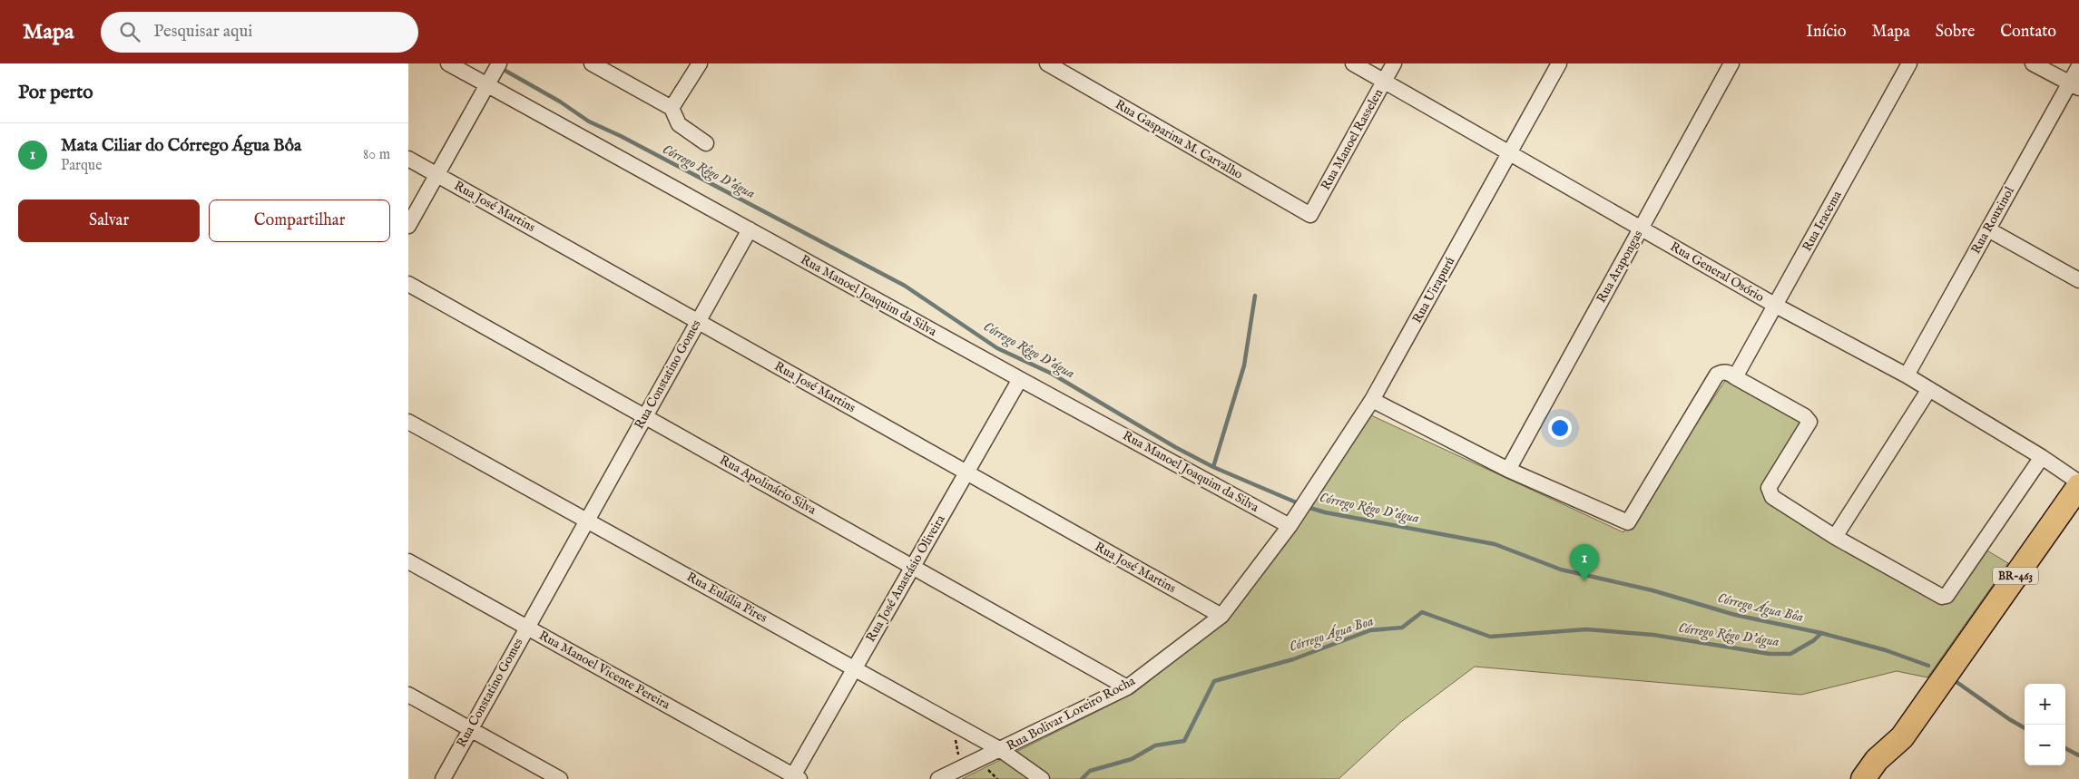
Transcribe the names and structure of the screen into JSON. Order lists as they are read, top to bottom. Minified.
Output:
{"streets":{"highway":["BR-463"],"street":["Rua Gasparina M. Carvalho","Rua Manoel Rasselen","Rua José Martins","Rua Rouxinol","Rua Iracema","Rua Arapongas","Rua General Osório","Rua Uirapurú","Rua Manoel Joaquim da Silva","Rua Constatino Gomes","Rua Apolinário Silva","Rua José Anastásio Oliveira","Rua Eulália Pires","Rua Manoel Vicente Pereira","Rua Bolivar Loreiro Rocha"]},"crossings":[["Rua Gasparina M. Carvalho","Rua Manoel Rasselen"],["Rua Manoel Rasselen","Rua General Osório"],["Rua José Martins","Rua Constatino Gomes"],["Rua José Martins","Rua José Anastásio Oliveira"],["Rua José Martins","Rua Bolivar Loreiro Rocha"],["Rua Rouxinol","Rua General Osório"],["Rua Iracema","Rua General Osório"],["Rua Arapongas","Rua General Osório"],["Rua General Osório","Rua Uirapurú"],["Rua General Osório","BR-463"],["Rua Uirapurú","Rua Bolivar Loreiro Rocha"],["Rua Manoel Joaquim da Silva","Rua Constatino Gomes"],["Rua Manoel Joaquim da Silva","Rua José Anastásio Oliveira"],["Rua Manoel Joaquim da Silva","Rua Bolivar Loreiro Rocha"],["Rua Constatino Gomes","Rua Apolinário Silva"],["Rua Constatino Gomes","Rua Eulália Pires"],["Rua Constatino Gomes","Rua Manoel Vicente Pereira"],["Rua Apolinário Silva","Rua José Anastásio Oliveira"],["Rua Apolinário Silva","Rua Bolivar Loreiro Rocha"],["Rua José Anastásio Oliveira","Rua Eulália Pires"],["Rua José Anastásio Oliveira","Rua Manoel Vicente Pereira"],["Rua Eulália Pires","Rua Bolivar Loreiro Rocha"]],"water":["Córrego Rêgo D'água","Córrego Água Bôa","Córrego Água Boa"],"page":{"header":"Mapa","search":"Pesquisar aqui","nav":["Início","Mapa","Sobre","Contato"],"heading":"Por perto","list":[{"mark":"1","name":"Mata Ciliar do Córrego Água Bôa","note":"Parque","value":"80 m"}],"buttons":["Salvar","Compartilhar"],"pins":"1","map_buttons":["+","−"]}}
